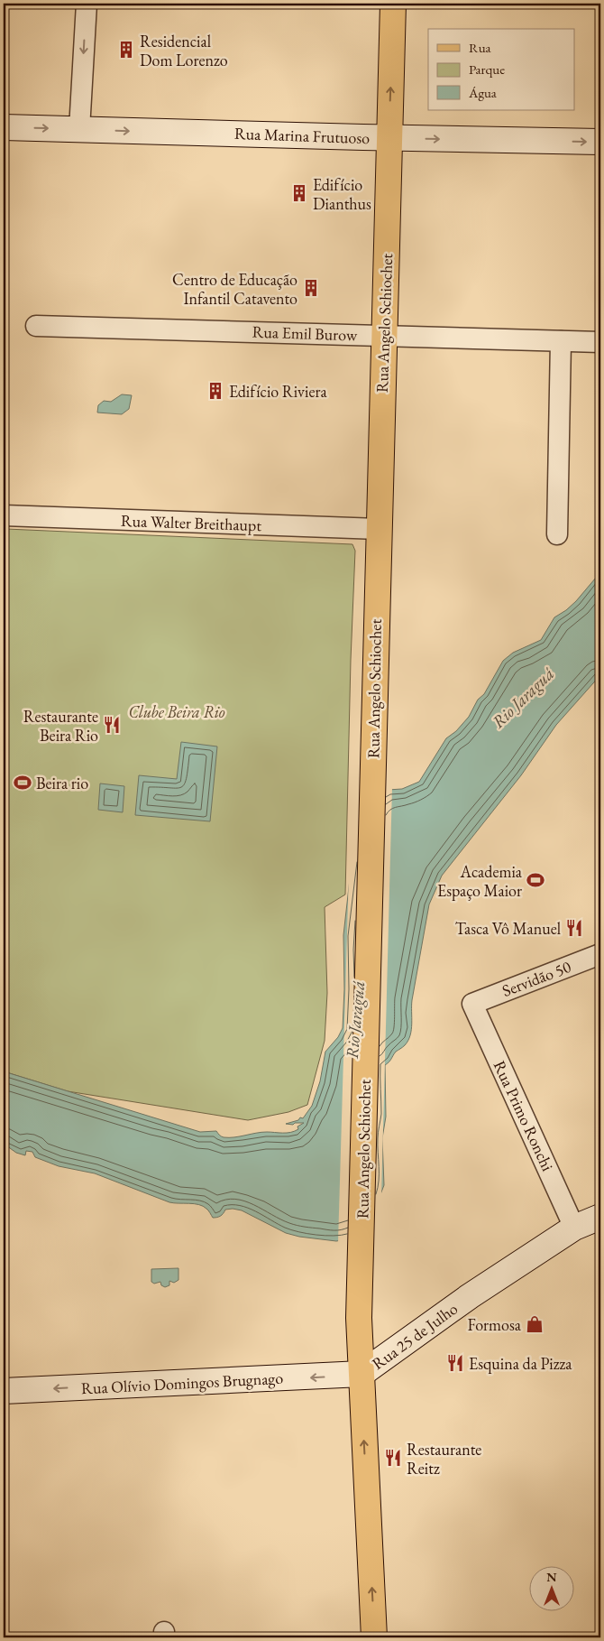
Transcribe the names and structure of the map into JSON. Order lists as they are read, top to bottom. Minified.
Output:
{"streets":{"main road":["Rua Marina Frutuoso","Rua Angelo Schiochet","Rua 25 de Julho","Rua Olívio Domingos Brugnago"],"street":["Rua Emil Burow","Rua Walter Breithaupt","Servidão 50","Rua Primo Ronchi"]},"crossings":[["Rua Marina Frutuoso","Rua Angelo Schiochet"],["Rua Angelo Schiochet","Rua Emil Burow"],["Rua Angelo Schiochet","Rua Walter Breithaupt"],["Rua Angelo Schiochet","Rua 25 de Julho"],["Rua Angelo Schiochet","Rua Olívio Domingos Brugnago"],["Servidão 50","Rua Primo Ronchi"],["Rua Primo Ronchi","Rua 25 de Julho"],["Rua 25 de Julho","Rua Olívio Domingos Brugnago"]],"one_way":["Rua Marina Frutuoso","Rua 25 de Julho","Rua Olívio Domingos Brugnago"],"water":["Rio Jaraguá"],"parks":["Clube Beira Rio"],"places":{"building":["Residencial Dom Lorenzo","Edifício Dianthus","Centro de Educação Infantil Catavento","Edifício Riviera"],"restaurant":["Restaurante Beira Rio","Tasca Vô Manuel","Esquina da Pizza","Restaurante Reitz"],"sports":["Beira rio","Academia Espaço Maior"],"shop":["Formosa"]},"legend":["Rua","Parque","Água"],"north":"top"}
